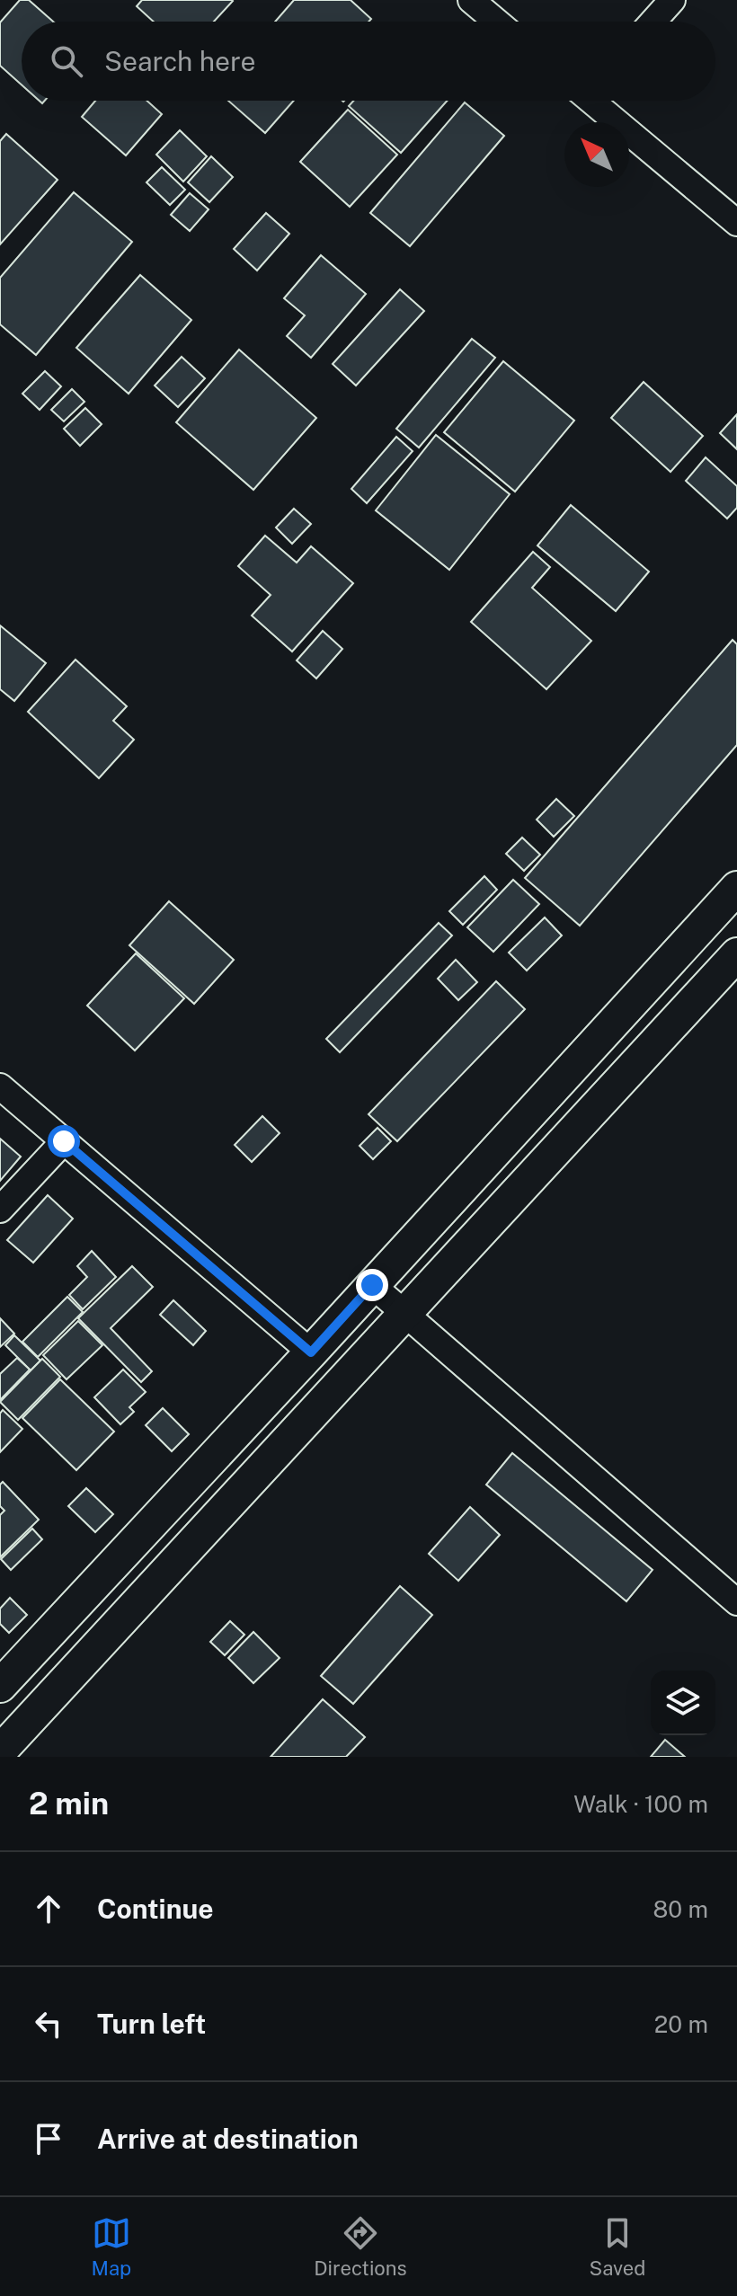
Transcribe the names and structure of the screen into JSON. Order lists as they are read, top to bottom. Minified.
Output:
{"north":"top left","page":{"search":"Search here","heading":["2 min","Walk · 100 m"],"list":[["Continue","80 m"],["Turn left","20 m"],"Arrive at destination"],"nav":["Map","Directions","Saved"]}}
